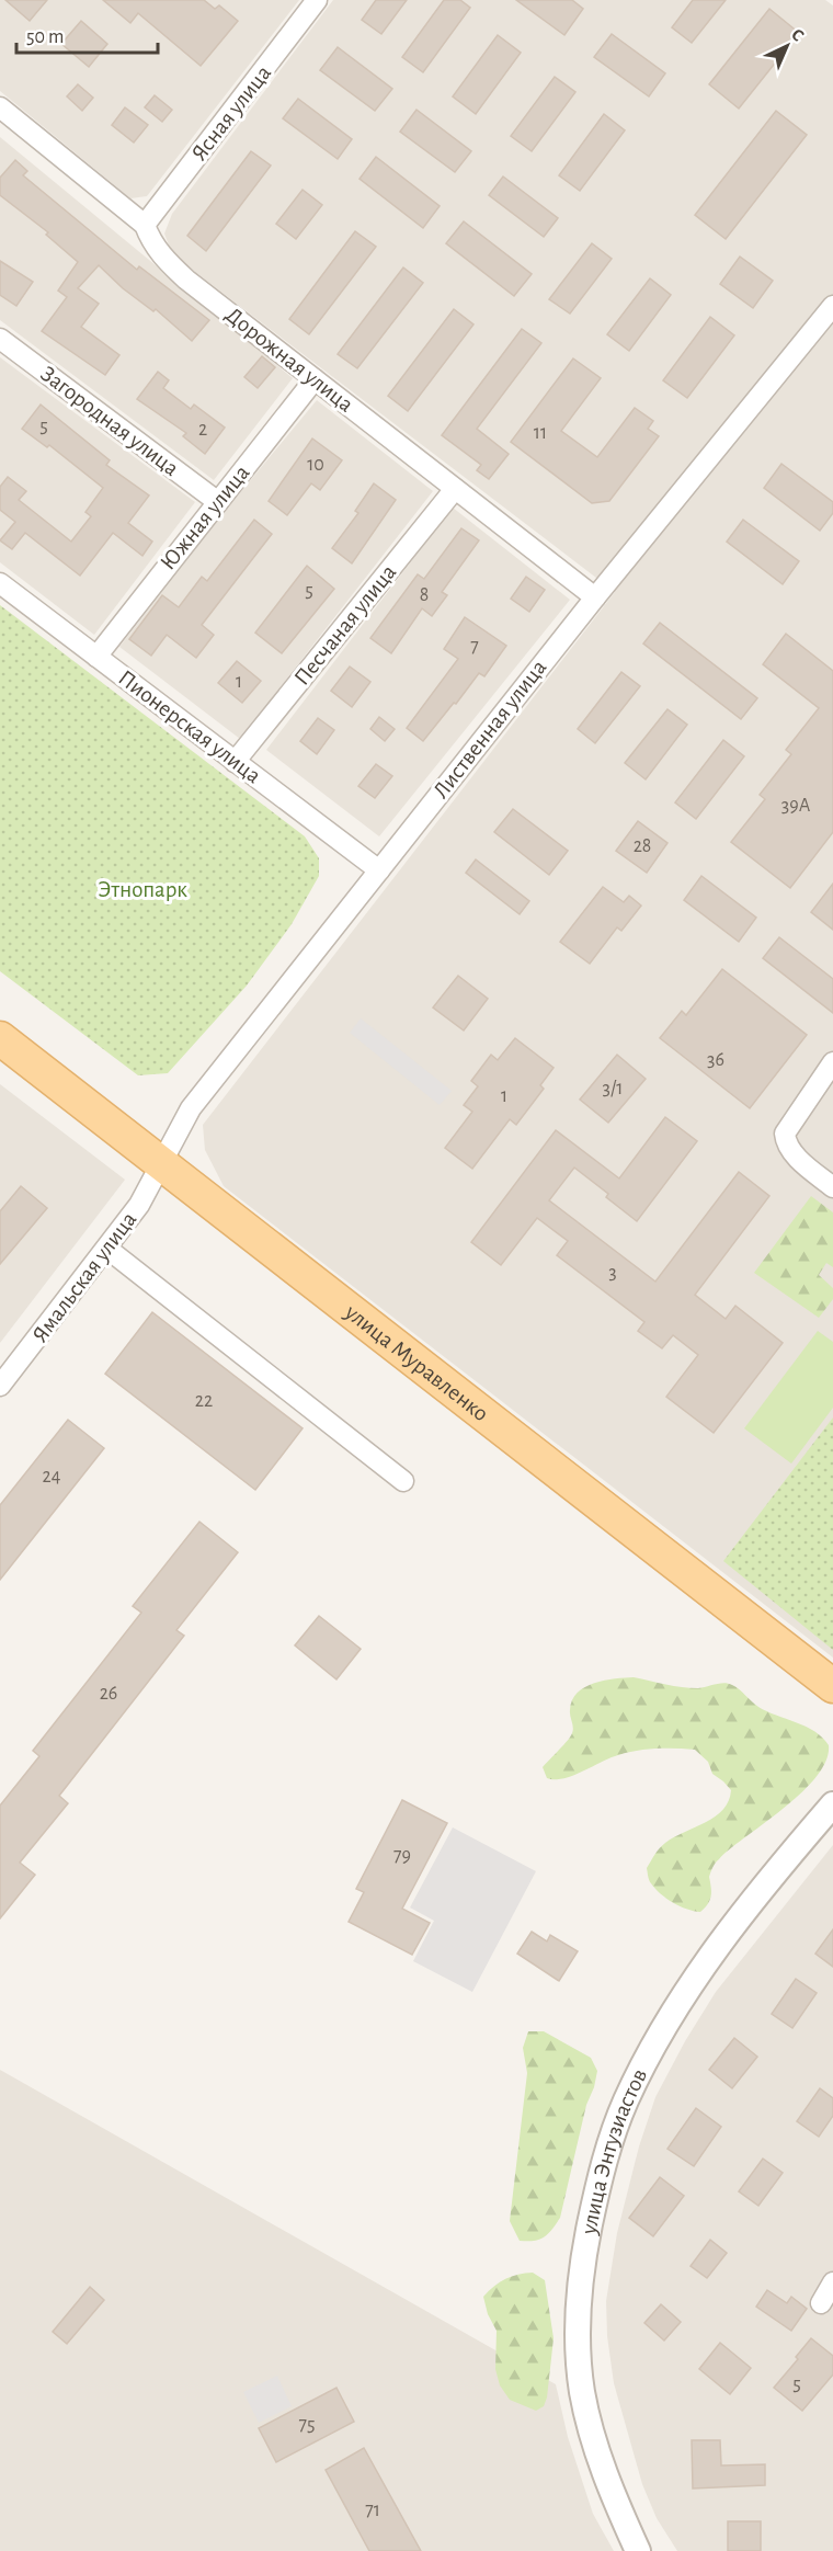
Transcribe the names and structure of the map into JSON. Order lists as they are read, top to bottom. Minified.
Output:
{"streets":{"main road":["улица Муравленко"],"street":["Ясная улица","Дорожная улица","Загородная улица","Южная улица","Песчаная улица","Пионерская улица","Лиственная улица","Ямальская улица","улица Энтузиастов"]},"crossings":[["Ясная улица","Дорожная улица"],["Дорожная улица","Южная улица"],["Дорожная улица","Песчаная улица"],["Дорожная улица","Лиственная улица"],["Загородная улица","Южная улица"],["Южная улица","Пионерская улица"],["Песчаная улица","Пионерская улица"],["Пионерская улица","Лиственная улица"],["Лиственная улица","Ямальская улица"],["Лиственная улица","улица Муравленко"],["Ямальская улица","улица Муравленко"]],"parks":["Этнопарк"],"house_numbers":["5","2","11","10","5","8","7","1","39А","28","36","3/1","1","3","22","24","26","79","5","75","71"],"scale_bar":"50 m","north":"top right"}
